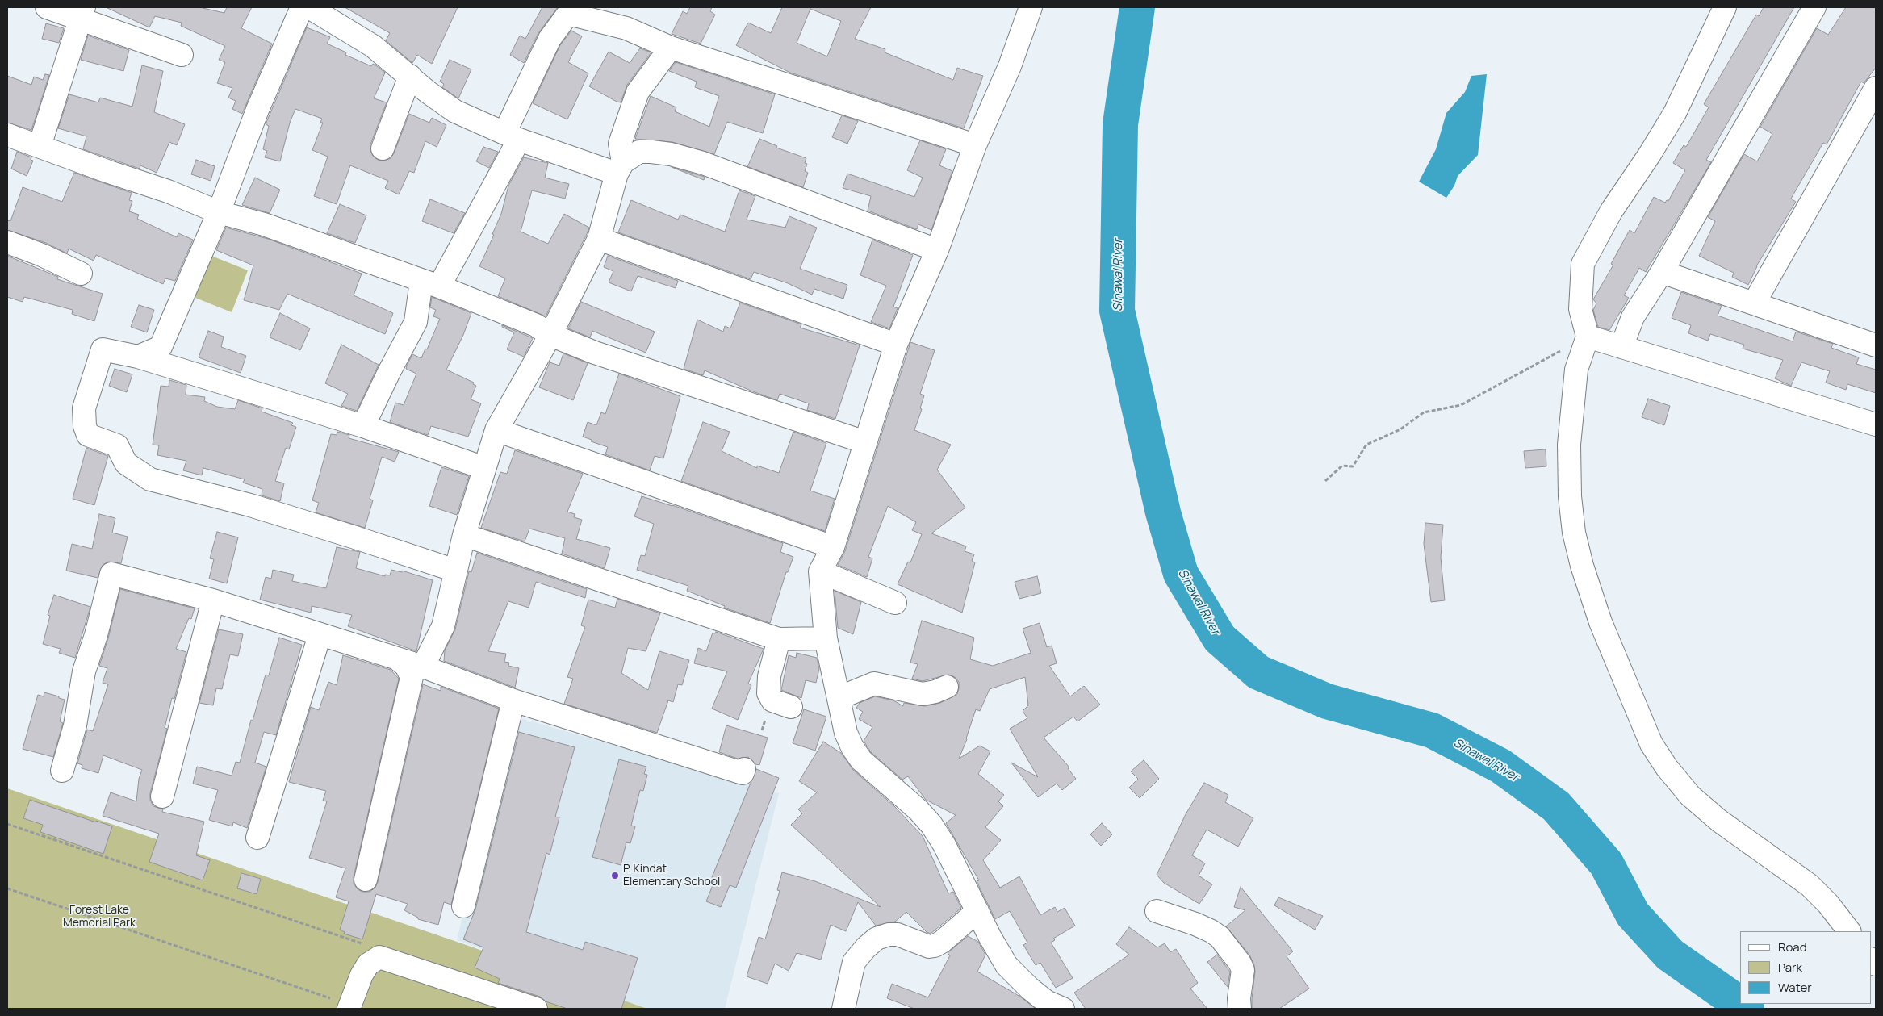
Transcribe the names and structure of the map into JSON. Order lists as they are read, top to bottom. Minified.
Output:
{"water":["Sinawal River"],"parks":["Forest Lake Memorial Park"],"places":["P. Kindat Elementary School"],"legend":["Road","Park","Water"]}
